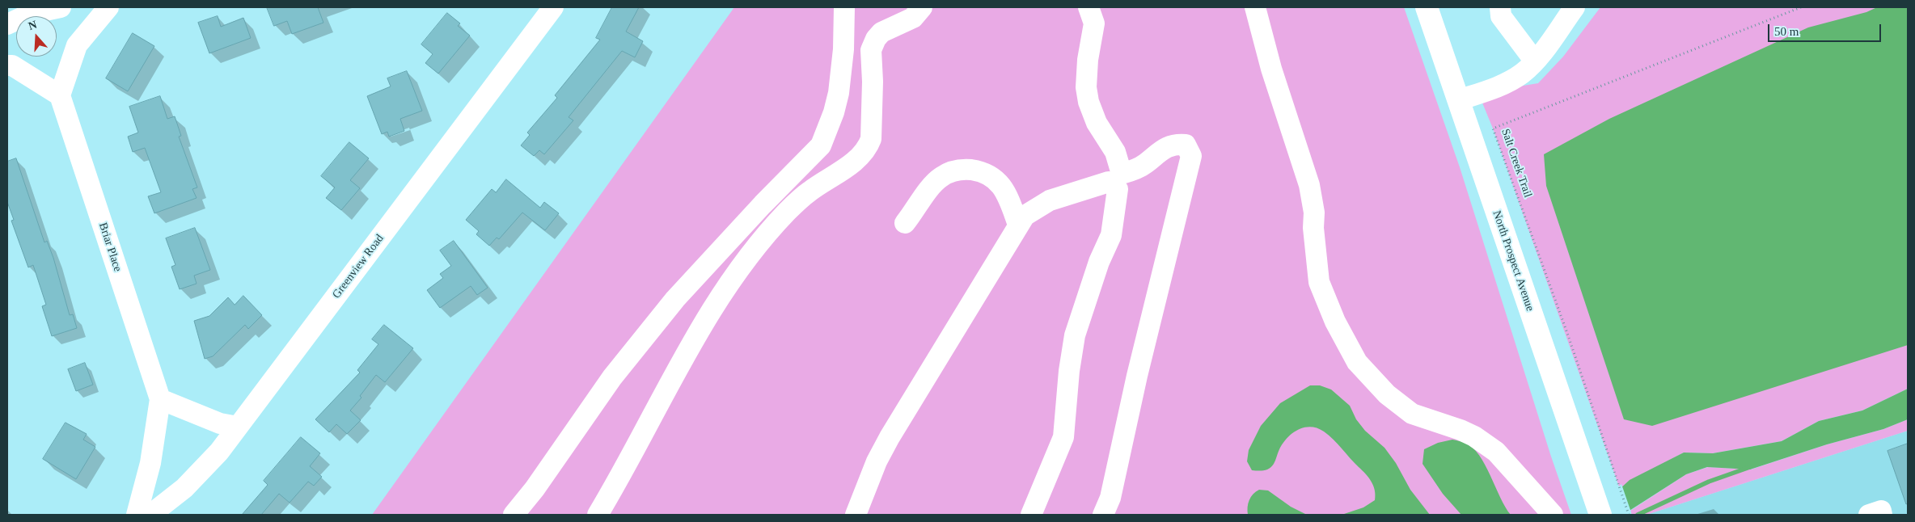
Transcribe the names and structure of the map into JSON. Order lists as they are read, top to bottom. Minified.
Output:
{"streets":{"main road":["North Prospect Avenue"],"street":["Briar Place","Greenview Road"],"path":["Salt Creek Trail"]},"scale_bar":"50 m","north":"top"}
